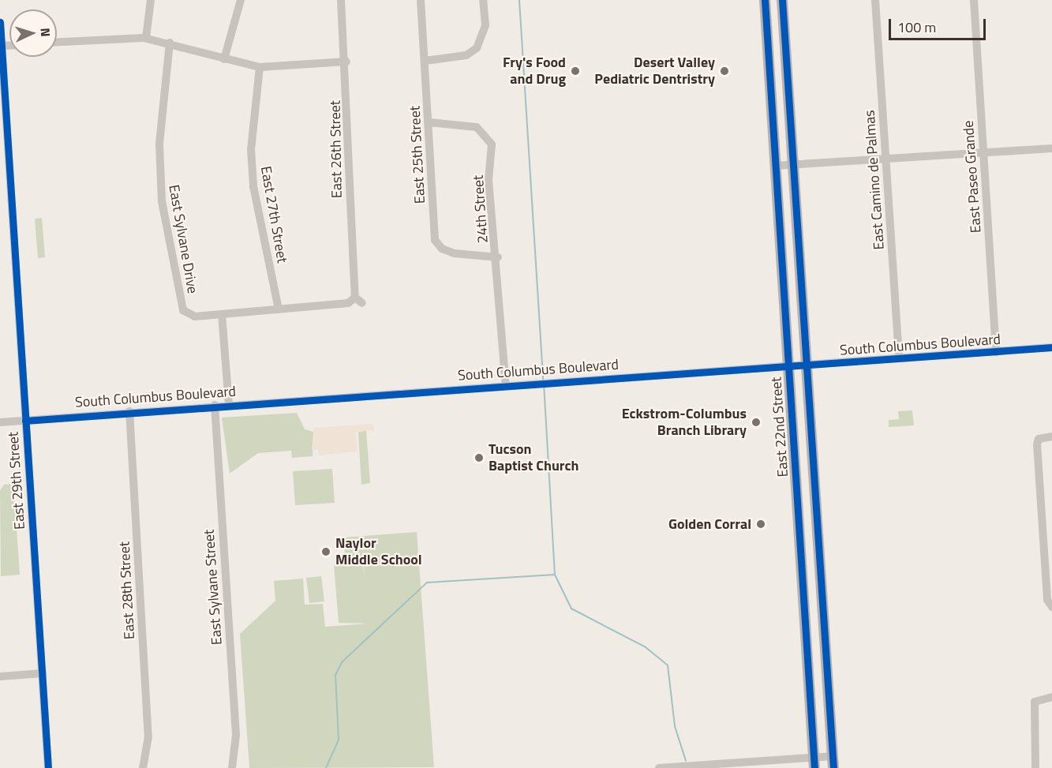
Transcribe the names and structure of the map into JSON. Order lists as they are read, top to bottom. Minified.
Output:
{"streets":{"main road":["East 22nd Street"],"street":["East 26th Street","East 25th Street","East Paseo Grande","East Camino de Palmas","24th Street","East 27th Street","East Sylvane Drive","South Columbus Boulevard","East 29th Street","East Sylvane Street","East 28th Street"]},"crossings":[["East 26th Street","East Sylvane Drive"],["East 25th Street","24th Street"],["East Paseo Grande","South Columbus Boulevard"],["East Camino de Palmas","South Columbus Boulevard"],["24th Street","South Columbus Boulevard"],["East 27th Street","East Sylvane Drive"],["South Columbus Boulevard","East 22nd Street"],["South Columbus Boulevard","East 29th Street"],["South Columbus Boulevard","East Sylvane Street"],["South Columbus Boulevard","East 28th Street"]],"places":["Fry's Food and Drug","Desert Valley Pediatric Dentristry","Eckstrom-Columbus Branch Library","Tucson Baptist Church","Golden Corral","Naylor Middle School"],"scale_bar":"100 m","north":"right"}
